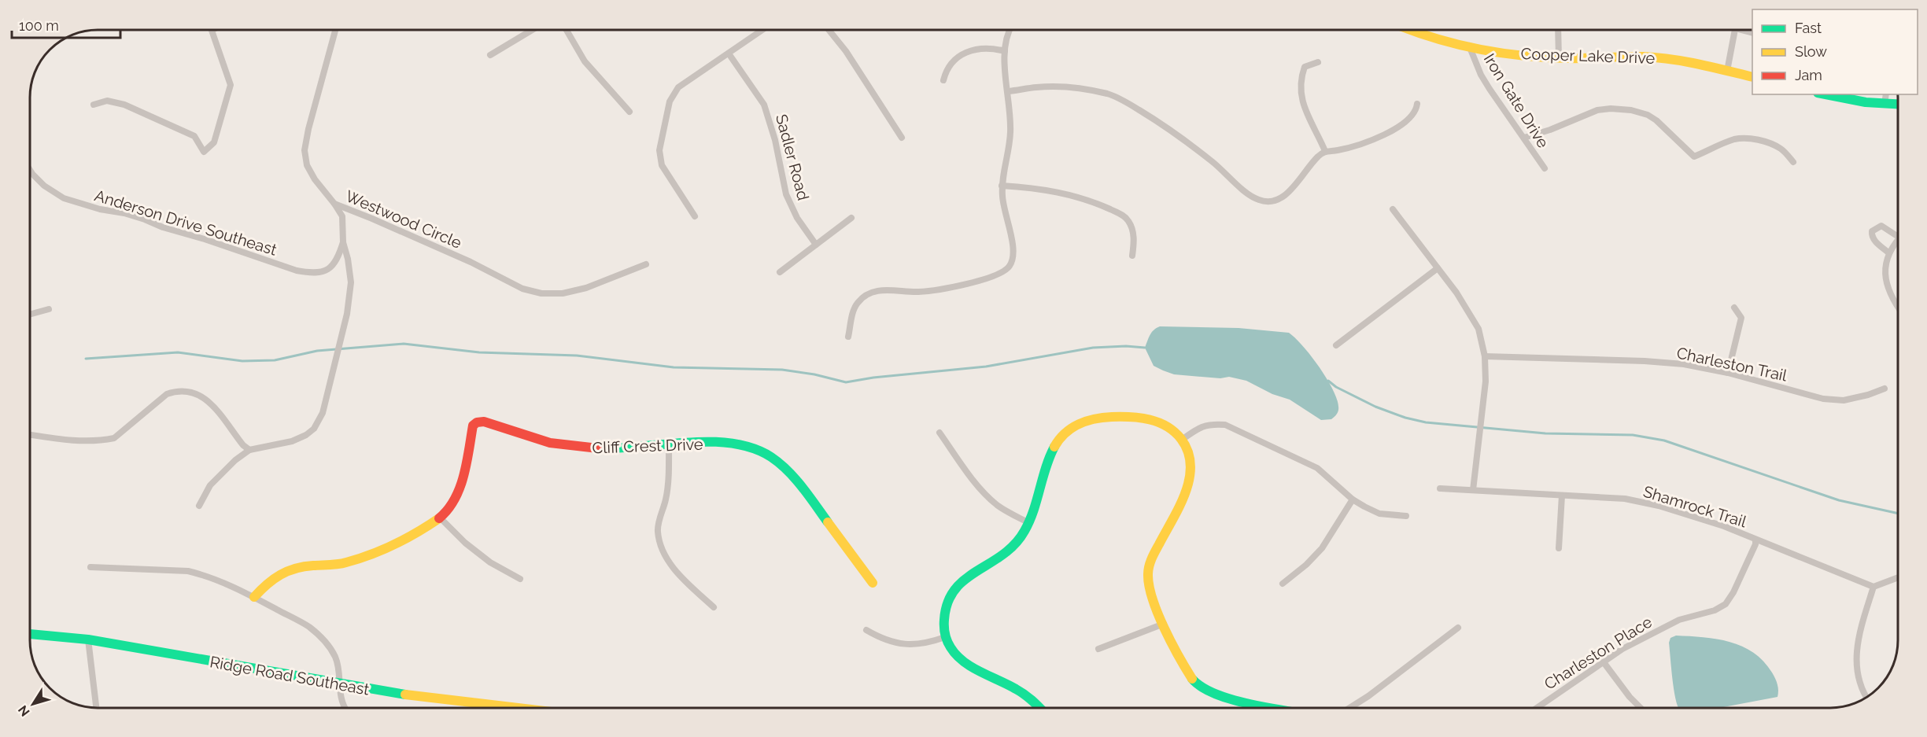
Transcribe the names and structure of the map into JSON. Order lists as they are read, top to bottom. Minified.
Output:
{"streets":{"street":["Cooper Lake Drive","Iron Gate Drive","Sadler Road","Westwood Circle","Anderson Drive Southeast","Charleston Trail","Cliff Crest Drive","Shamrock Trail","Charleston Place","Ridge Road Southeast"]},"crossings":[["Cooper Lake Drive","Iron Gate Drive"],["Westwood Circle","Anderson Drive Southeast"],["Shamrock Trail","Charleston Place"]],"legend":["Fast","Slow","Jam"],"scale_bar":"100 m","north":"bottom left"}
